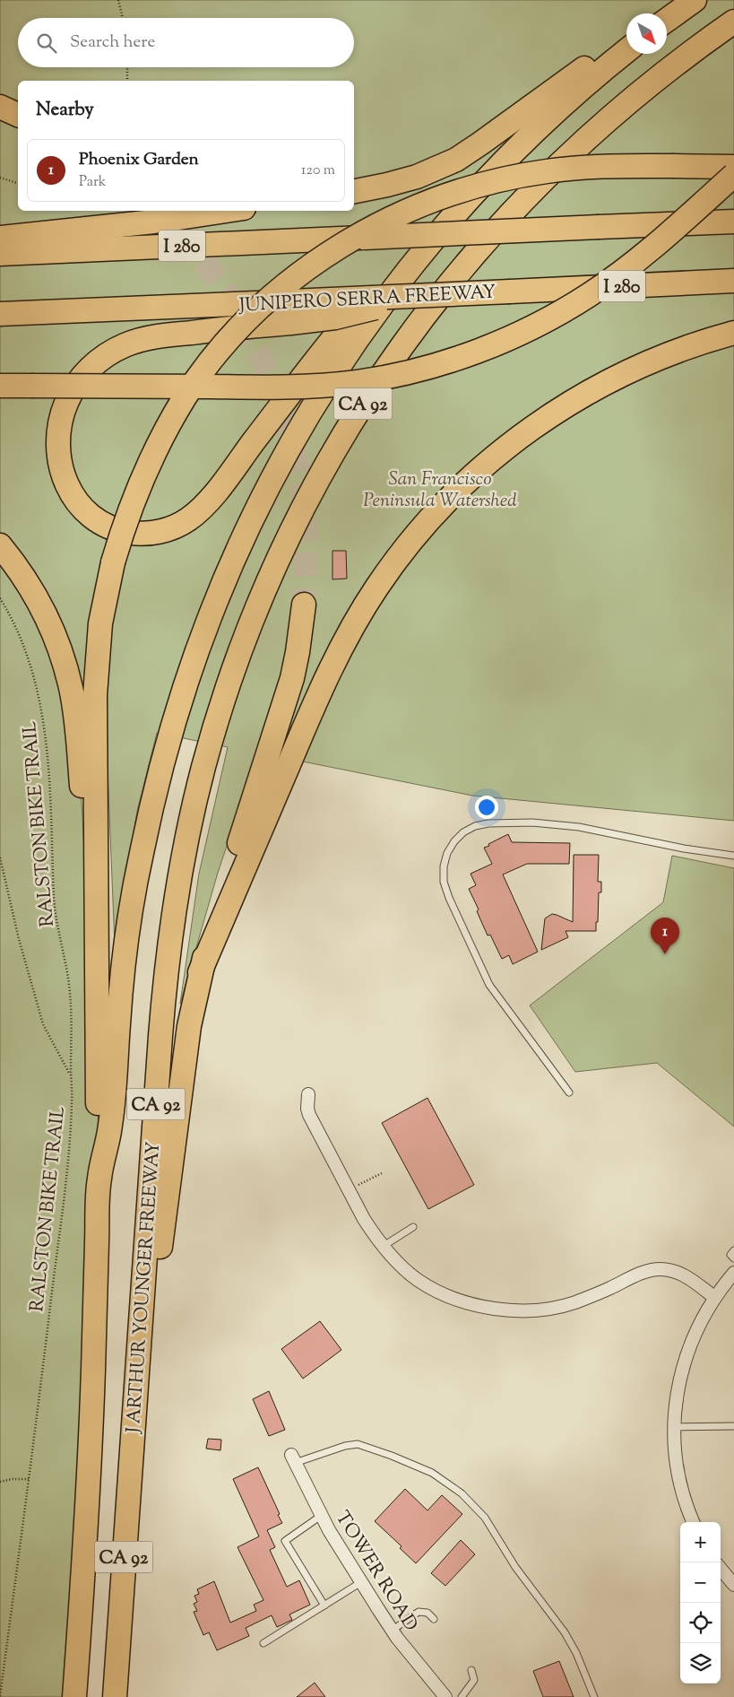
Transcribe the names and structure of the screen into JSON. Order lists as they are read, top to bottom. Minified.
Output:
{"streets":{"highway":["I 280","JUNIPERO SERRA FREEWAY","CA 92","J ARTHUR YOUNGER FREEWAY"],"street":["TOWER ROAD"],"path":["RALSTON BIKE TRAIL"]},"parks":["San Francisco Peninsula Watershed"],"north":"bottom right","page":{"search":"Search here","heading":"Nearby","list":[{"mark":"1","name":"Phoenix Garden","note":"Park","value":"120 m"}],"pins":"1","map_buttons":["+","−"]}}
